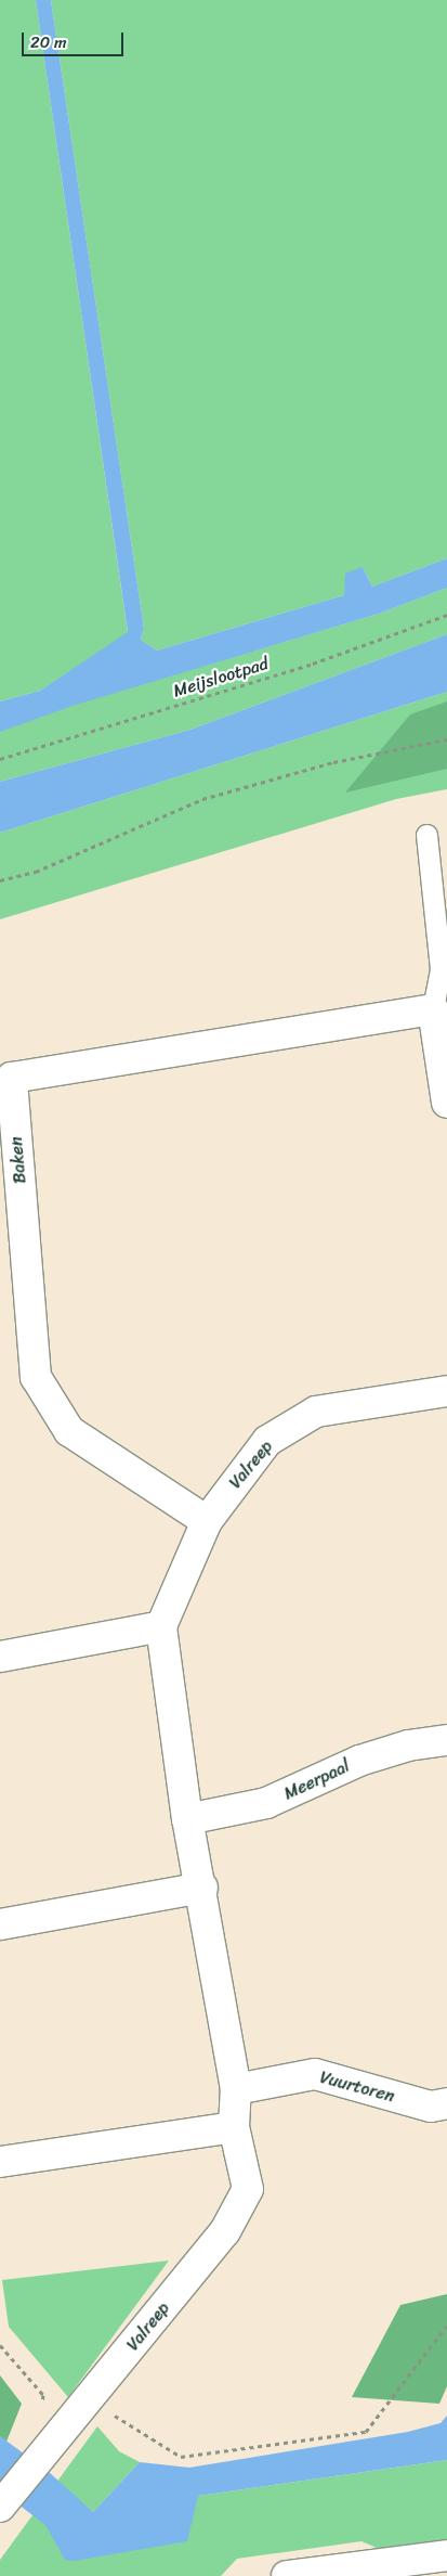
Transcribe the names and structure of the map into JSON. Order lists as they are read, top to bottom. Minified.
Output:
{"streets":{"street":["Baken","Valreep","Meerpaal","Vuurtoren"],"path":["Meijslootpad"]},"crossings":[["Baken","Valreep"],["Valreep","Meerpaal"],["Valreep","Vuurtoren"]],"scale_bar":"20 m"}
